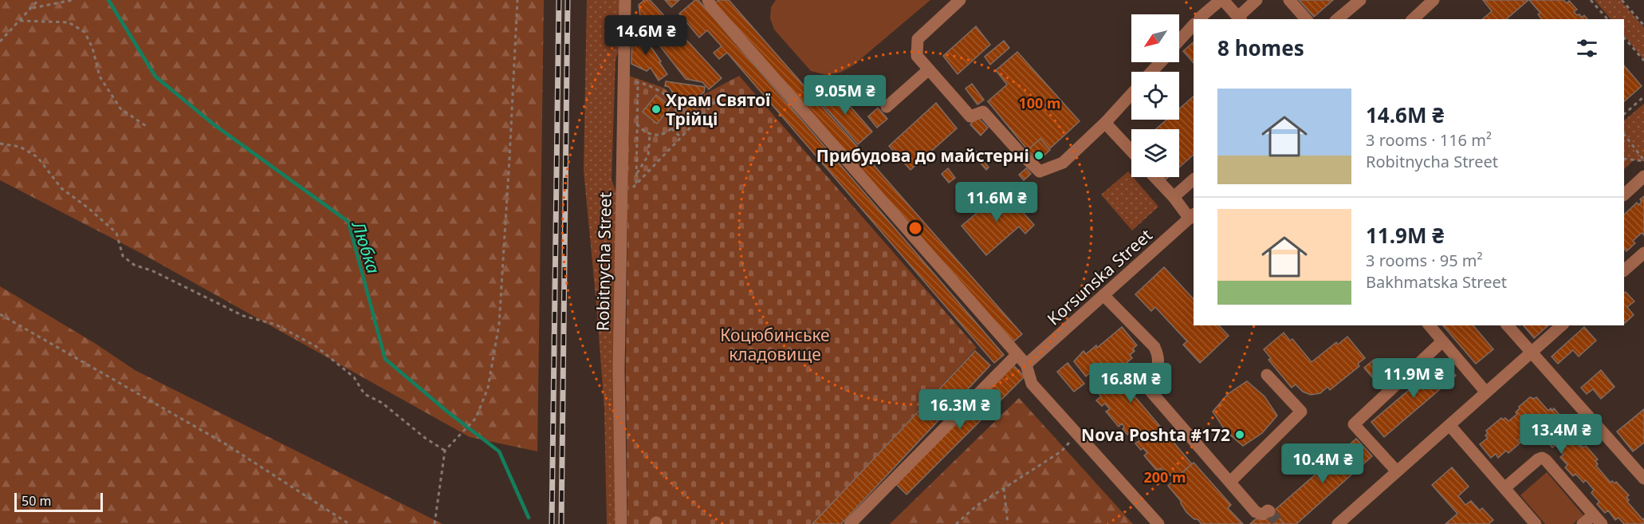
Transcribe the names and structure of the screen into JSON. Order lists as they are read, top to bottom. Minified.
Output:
{"streets":{"street":["Robitnycha Street","Korsunska Street"]},"water":["Любка"],"parks":["Коцюбинське кладовище"],"places":["Храм Святої Трійці","Прибудова до майстерні","Nova Poshta #172"],"scale_bar":"50 m","north":"bottom left","page":{"price":["14.6M ₴","9.05M ₴","11.6M ₴","11.9M ₴","16.8M ₴","16.3M ₴","13.4M ₴","10.4M ₴"],"heading":"8 homes","list":[{"name":"14.6M ₴","note":"3 rooms · 116 m² · Robitnycha Street"},{"name":"11.9M ₴","note":"3 rooms · 95 m² · Bakhmatska Street"}],"scale":"50 m"},"rings":["100 m","200 m"]}
